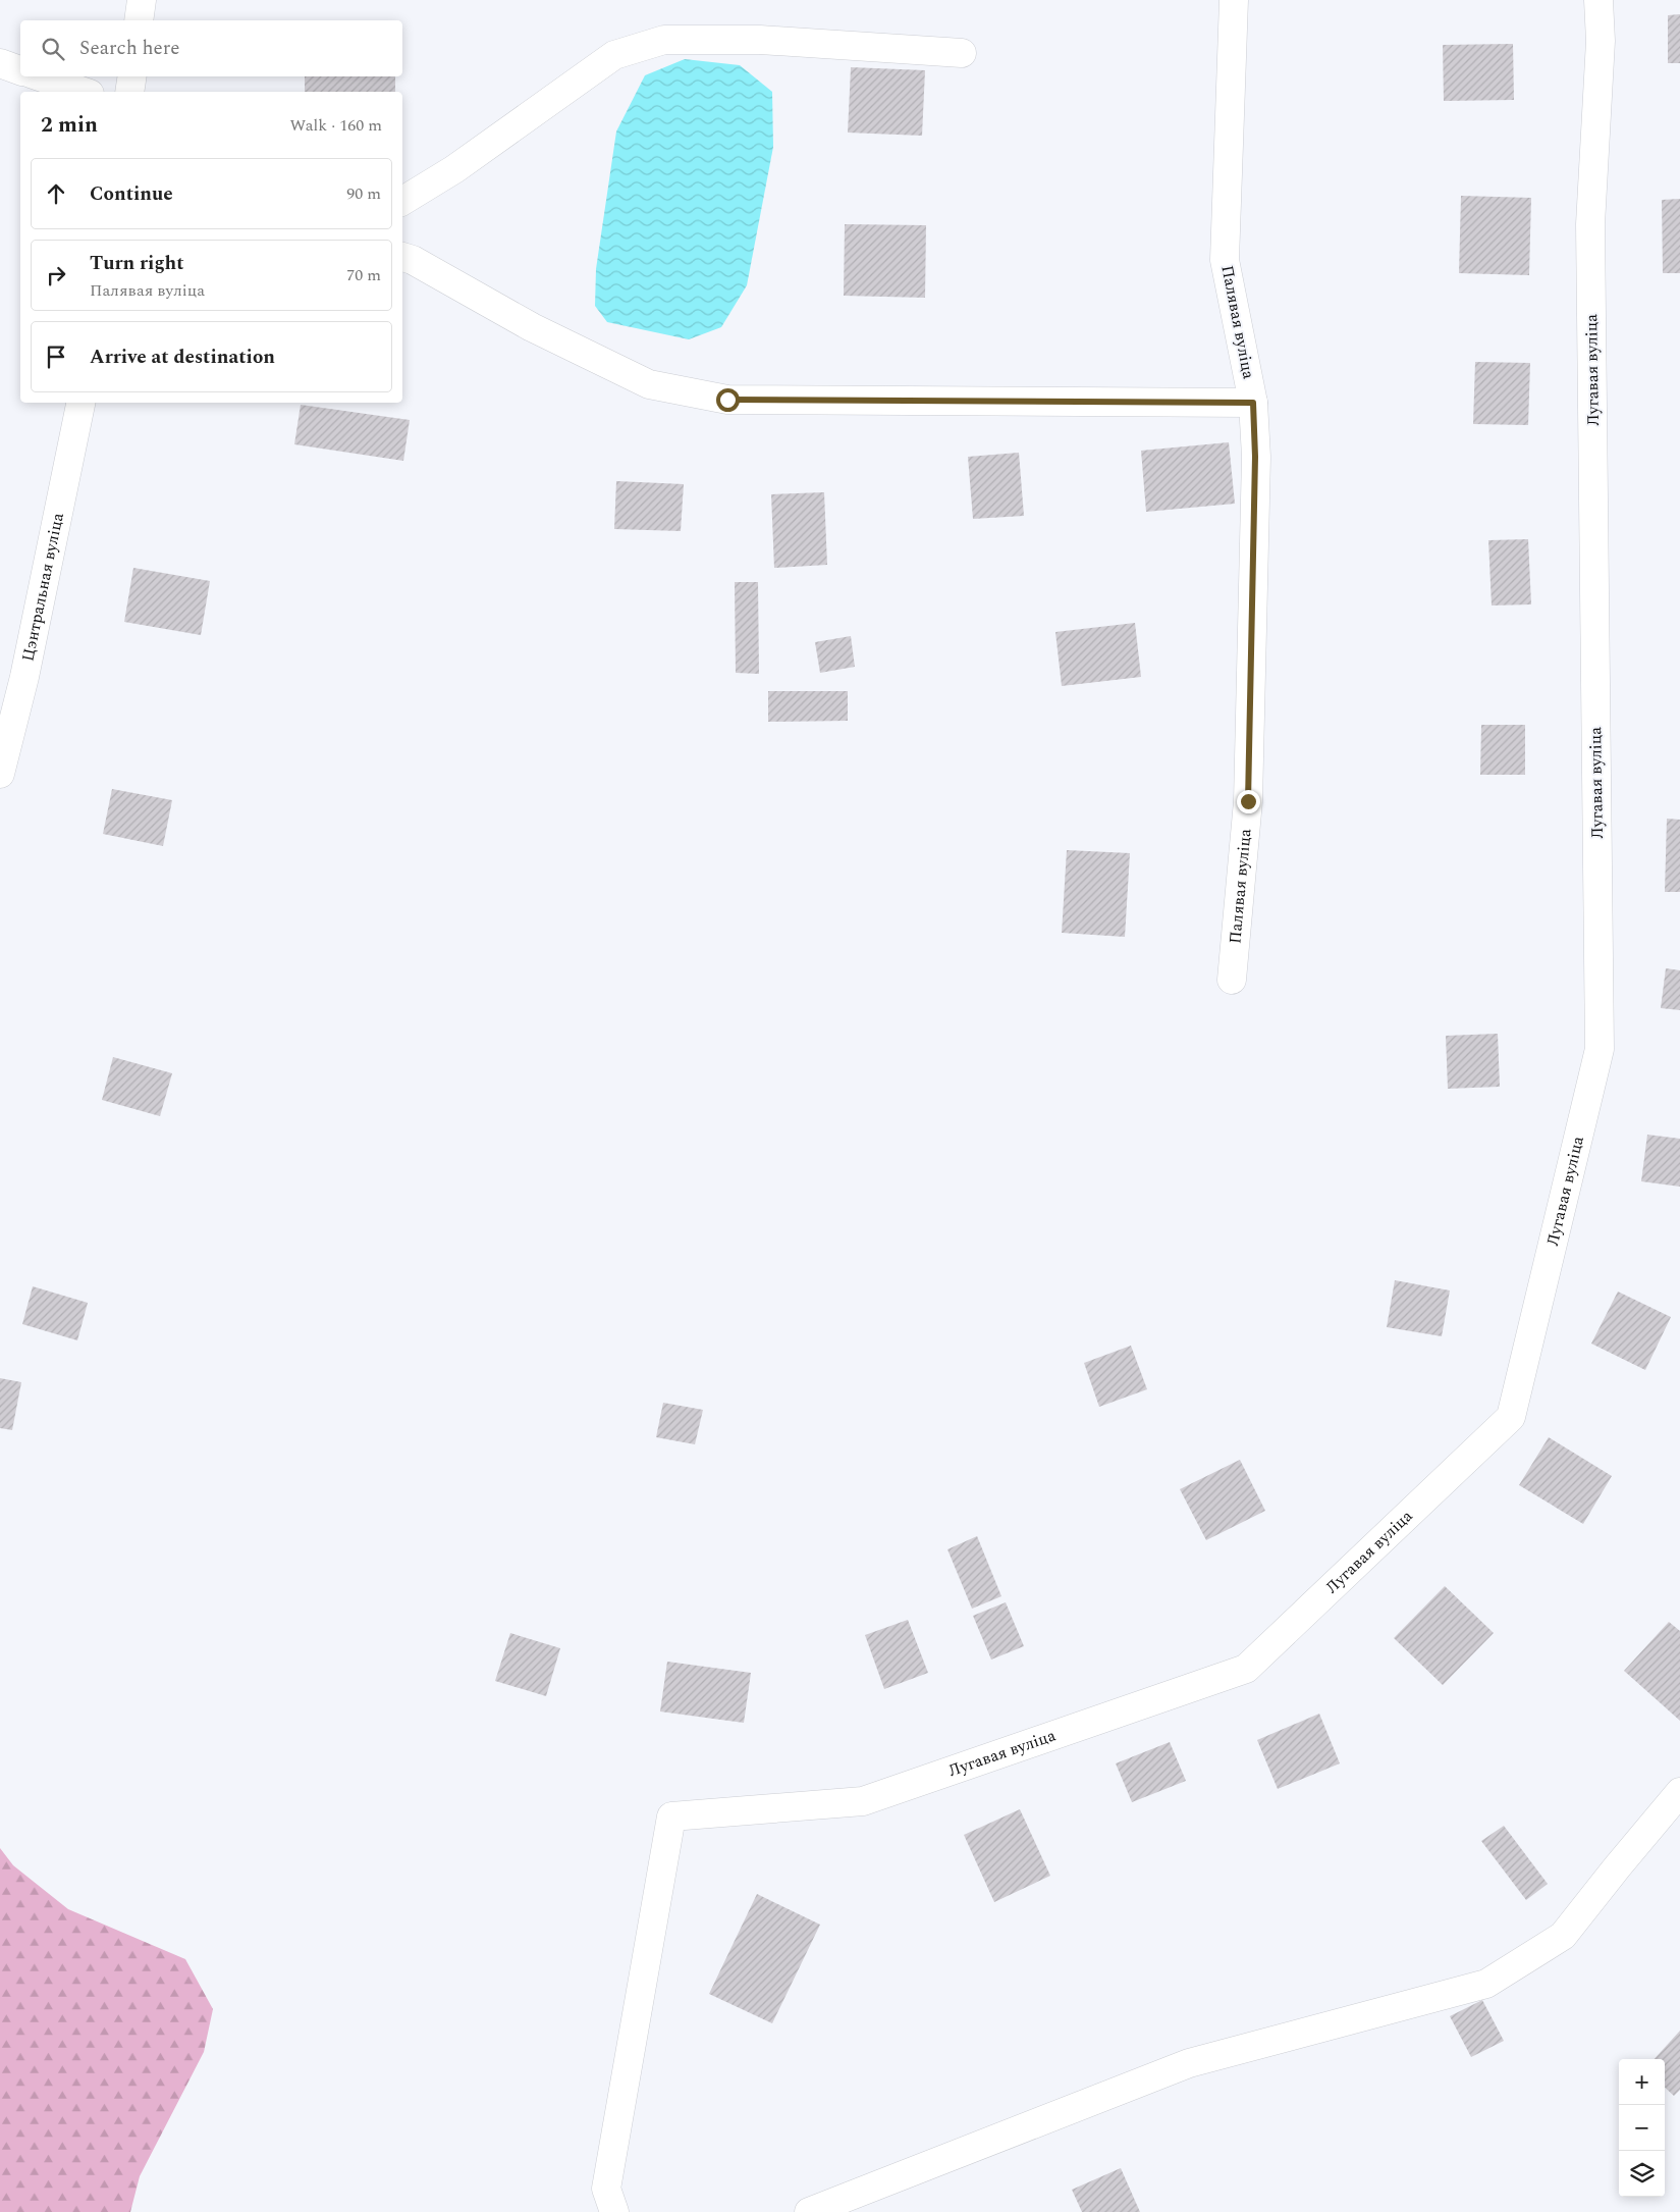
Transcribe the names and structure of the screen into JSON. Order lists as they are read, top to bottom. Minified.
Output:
{"streets":{"street":["Палявая вуліца","Лугавая вуліца","Цэнтральная вуліца"]},"page":{"search":"Search here","heading":["2 min","Walk · 160 m"],"list":[["Continue","90 m"],["Turn right","Палявая вуліца","70 m"],"Arrive at destination"],"map_buttons":["+","−"]}}
